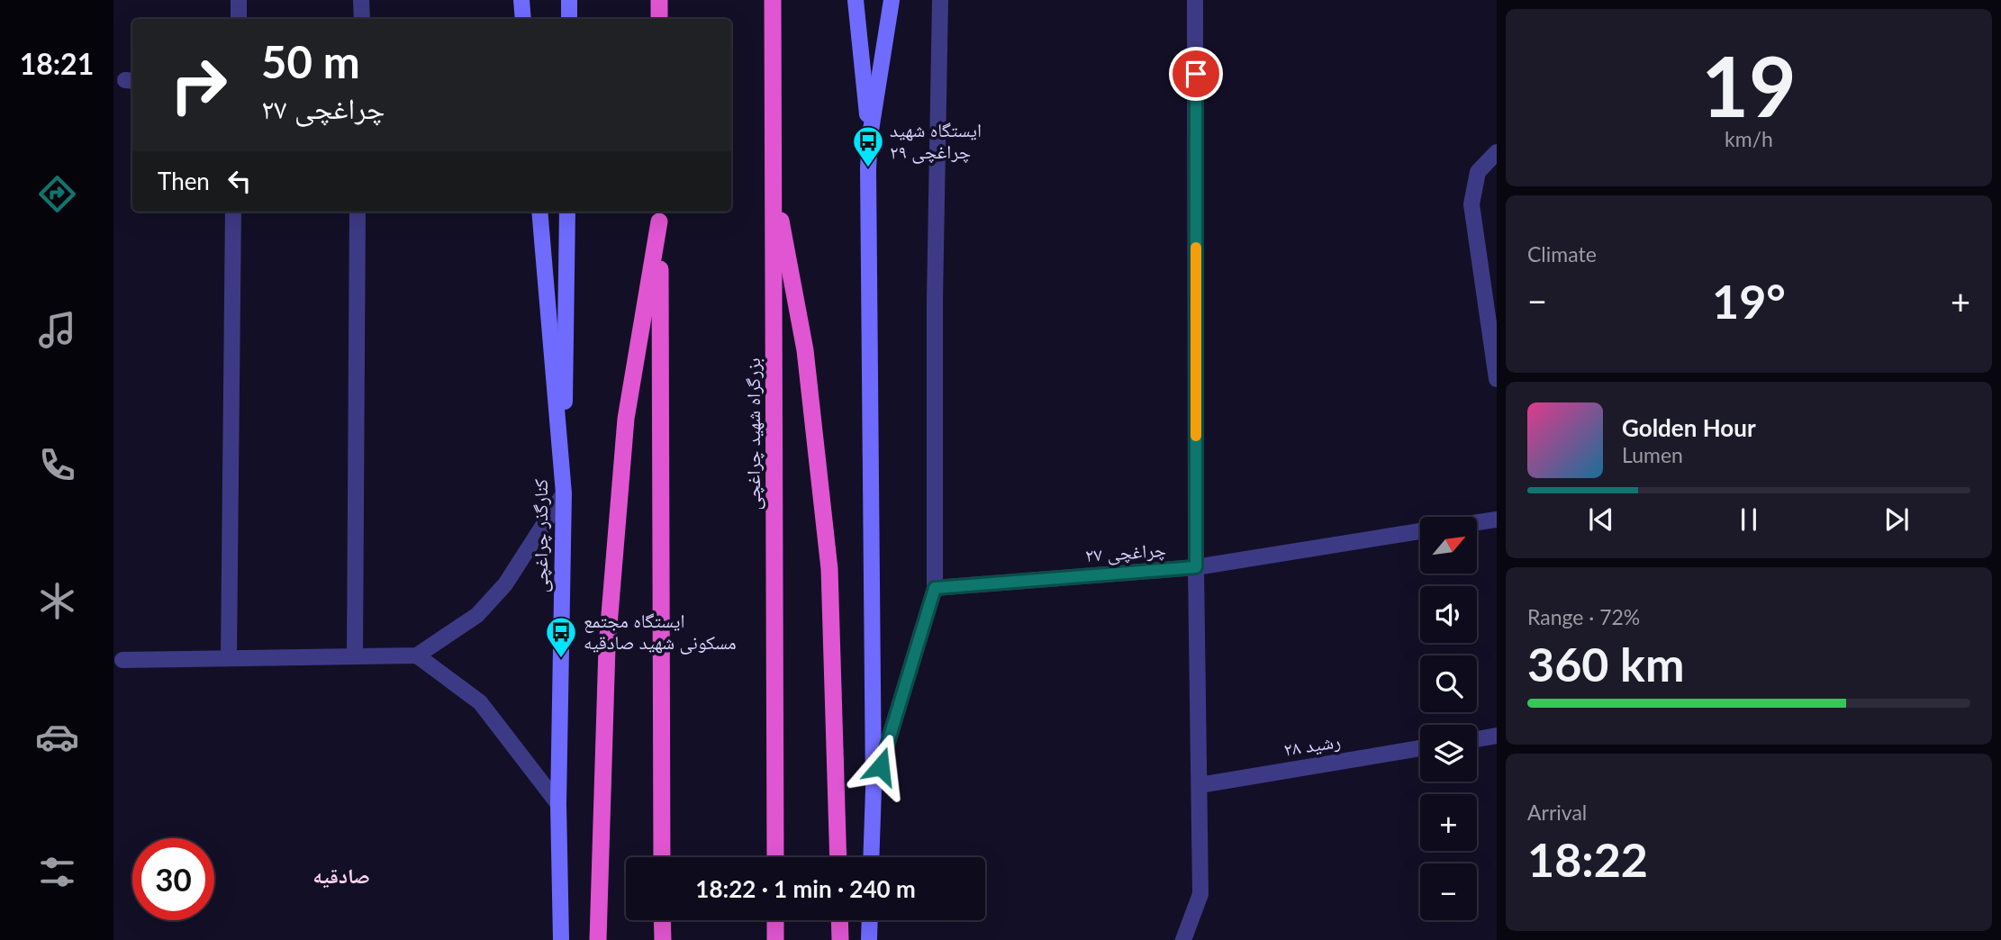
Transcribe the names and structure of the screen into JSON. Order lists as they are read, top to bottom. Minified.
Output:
{"streets":{"highway":["بزرگراه شهید چراغچی"],"main road":["کنارگذر چراغچی"],"street":["چراغچی ۲۷","رشید ۲۸"]},"districts":["صادقیه"],"places":{"bus stop":["ایستگاه شهید چراغچی ۲۹","ایستگاه مجتمع مسکونی شهید صادقیه"]},"north":"top right","page":{"tabs":"18:21","tile":[["19","km/h"],"Climate",["Range · 72%","360 km"],["Arrival","18:22"]],"turn":["50 m","چراغچی ۲۷"],"then":"Then","heat":["−","19°","+"],"song":["Golden Hour","Lumen"],"map_buttons":["+","−"],"limit":"30","trip":"18:22 · 1 min · 240 m"}}
